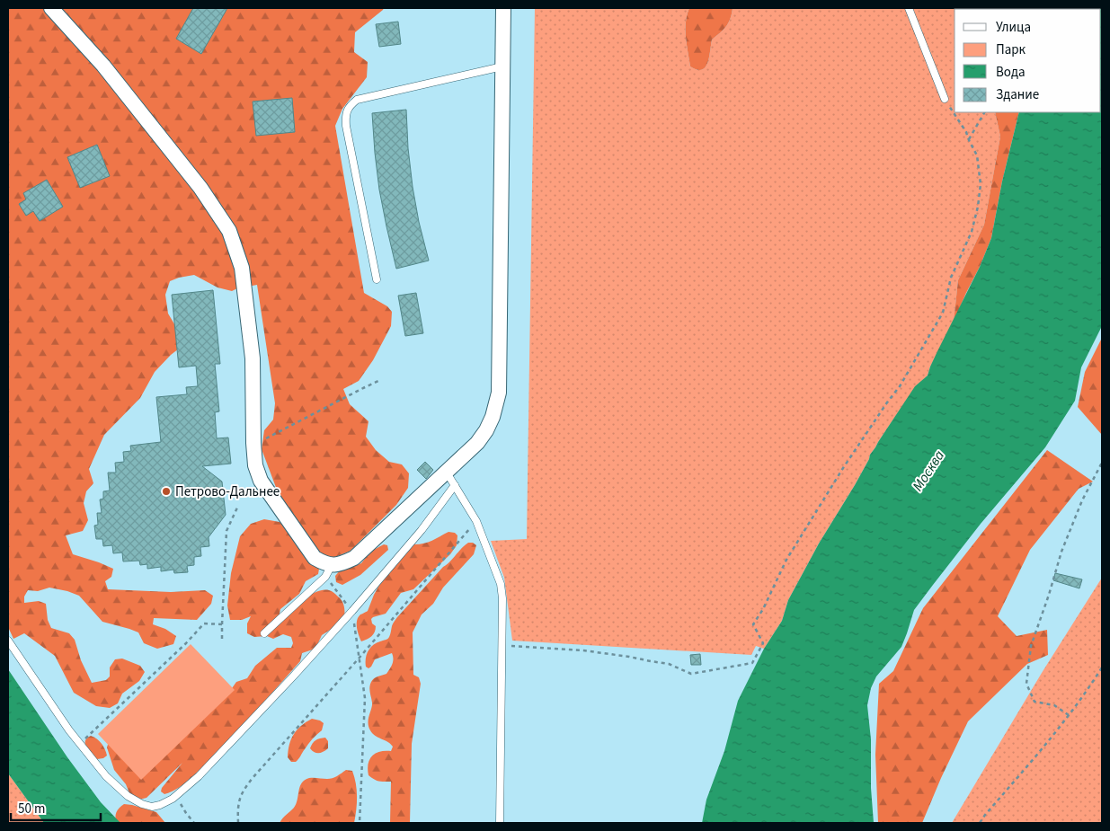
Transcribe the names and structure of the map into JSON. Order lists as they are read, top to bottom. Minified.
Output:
{"water":["Москва"],"places":["Петрово-Дальнее"],"legend":["Улица","Парк","Вода","Здание"],"scale_bar":"50 m"}
